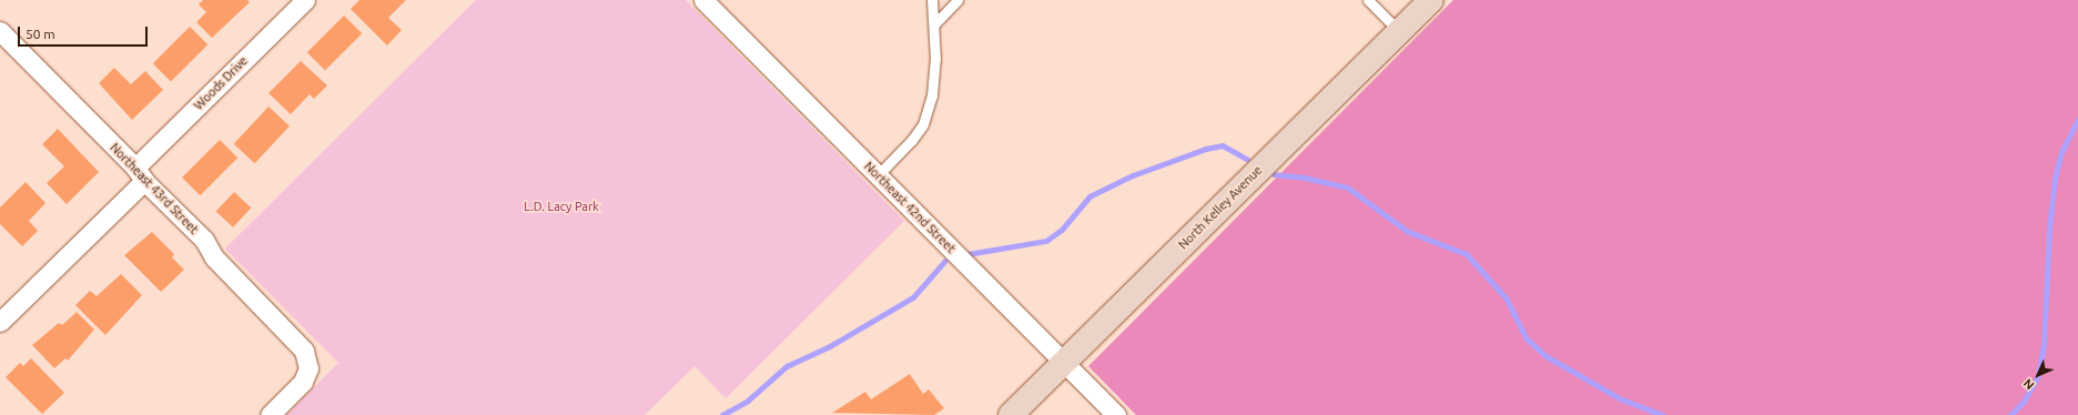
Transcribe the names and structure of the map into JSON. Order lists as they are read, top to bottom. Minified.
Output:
{"streets":{"street":["Woods Drive","Northeast 43rd Street","Northeast 42nd Street","North Kelley Avenue"]},"crossings":[["Woods Drive","Northeast 43rd Street"],["Northeast 42nd Street","North Kelley Avenue"]],"parks":["L.D. Lacy Park"],"scale_bar":"50 m","north":"bottom left"}
